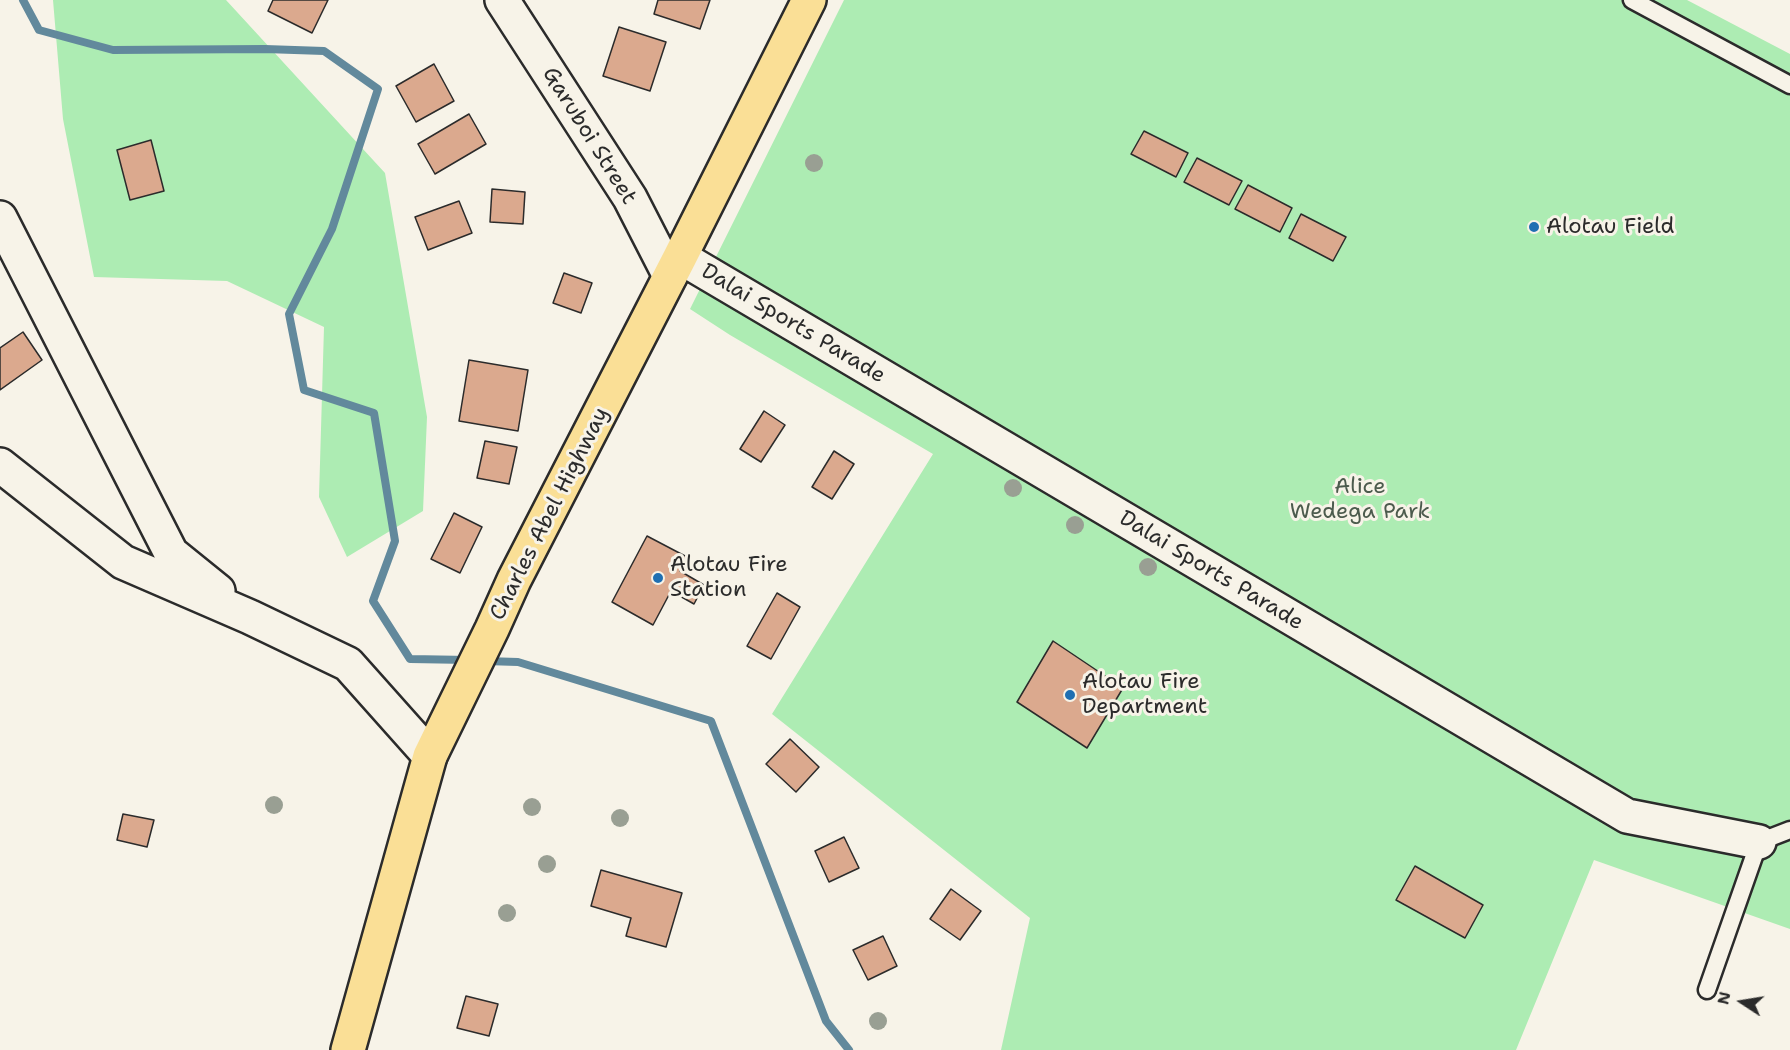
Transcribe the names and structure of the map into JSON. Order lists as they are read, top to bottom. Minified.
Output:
{"streets":{"main road":["Charles Abel Highway"],"street":["Garuboi Street","Dalai Sports Parade"]},"crossings":[["Garuboi Street","Dalai Sports Parade"],["Garuboi Street","Charles Abel Highway"],["Dalai Sports Parade","Charles Abel Highway"]],"parks":["Alice Wedega Park"],"places":["Alotau Field","Alotau Fire Station","Alotau Fire Department"],"north":"left"}
